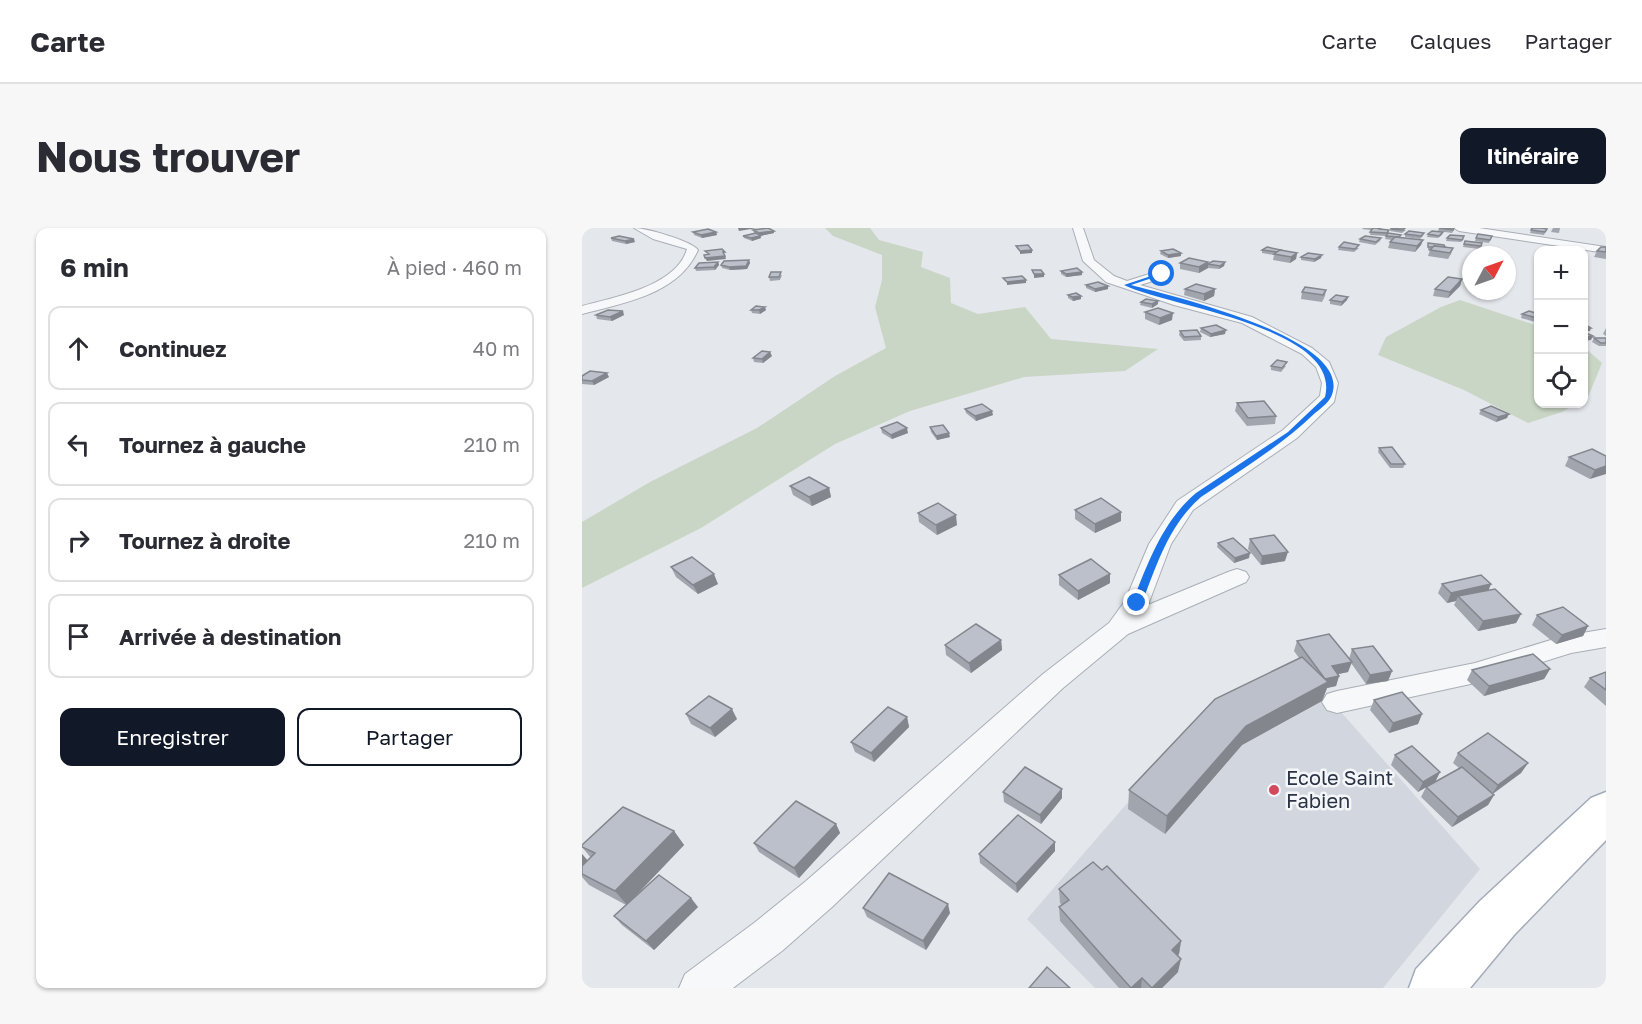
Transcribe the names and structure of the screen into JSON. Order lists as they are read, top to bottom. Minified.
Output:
{"places":["Ecole Saint Fabien"],"north":"top right","page":{"header":"Carte","nav":["Carte","Calques","Partager"],"buttons":["Itinéraire",["Enregistrer","Partager"]],"title":"Nous trouver","heading":["6 min","À pied · 460 m"],"map_buttons":["+","−"],"list":[["Continuez","40 m"],["Tournez à gauche","210 m"],["Tournez à droite","210 m"],"Arrivée à destination"]}}
